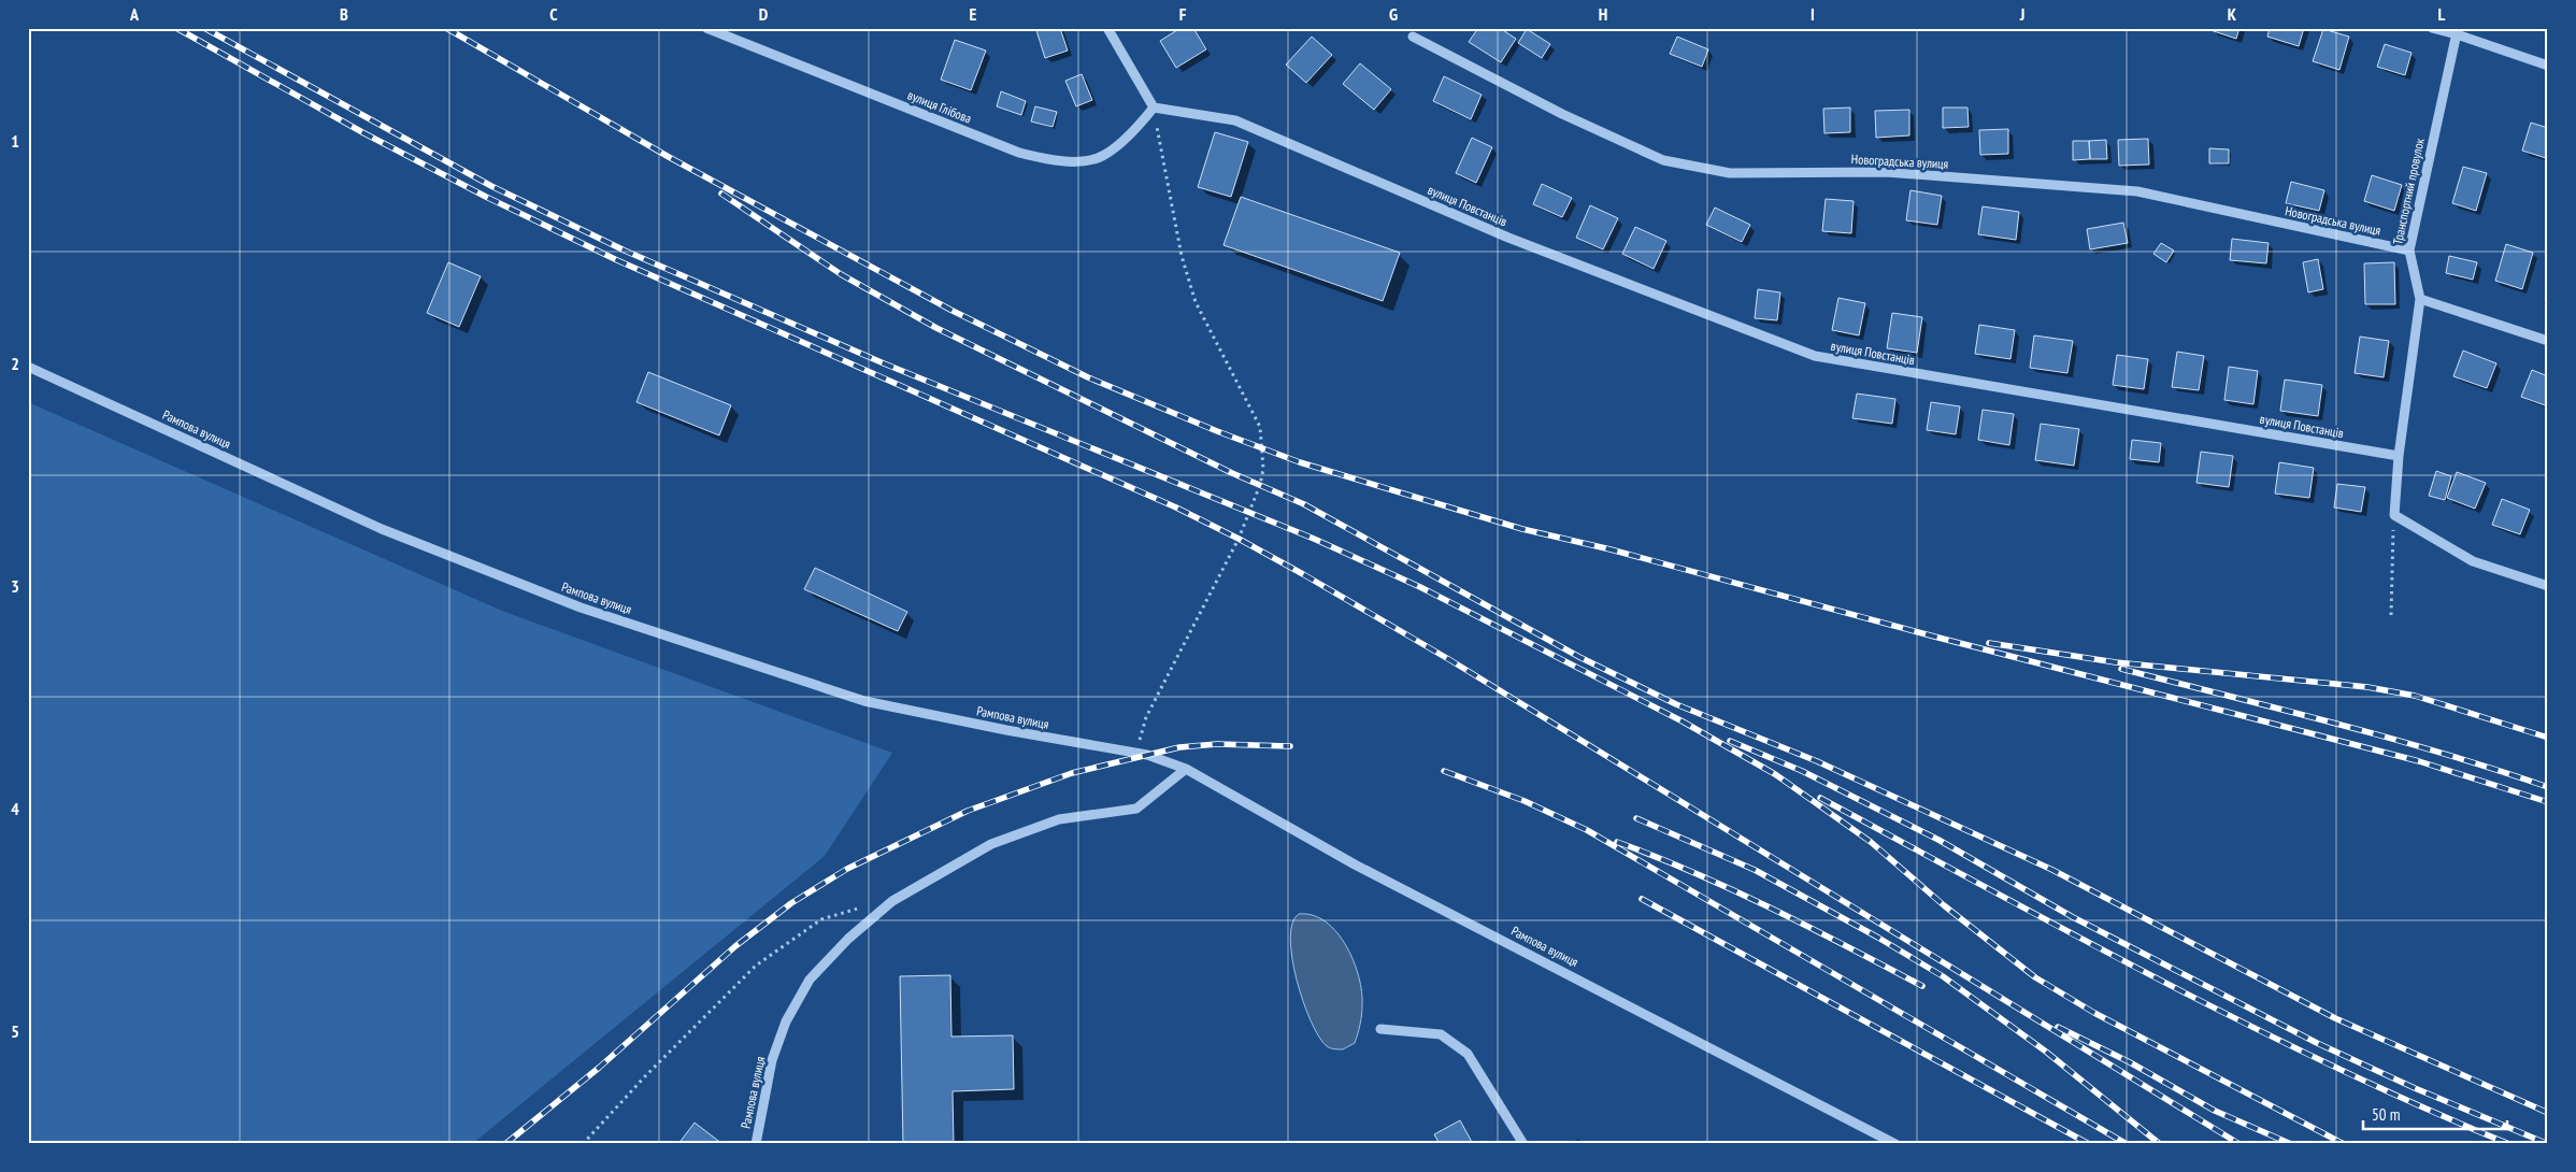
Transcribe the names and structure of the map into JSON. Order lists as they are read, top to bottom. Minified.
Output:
{"streets":{"street":["вулиця Глібова","Новоградська вулиця","Транспортний провулок","вулиця Повстанців","Рампова вулиця"]},"crossings":[["вулиця Глібова","вулиця Повстанців"],["Новоградська вулиця","Транспортний провулок"],["Транспортний провулок","вулиця Повстанців"]],"scale_bar":"50 m","grid":{"columns":["A","B","C","D","E","F","G","H","I","J","K","L"],"rows":["1","2","3","4","5"]}}
